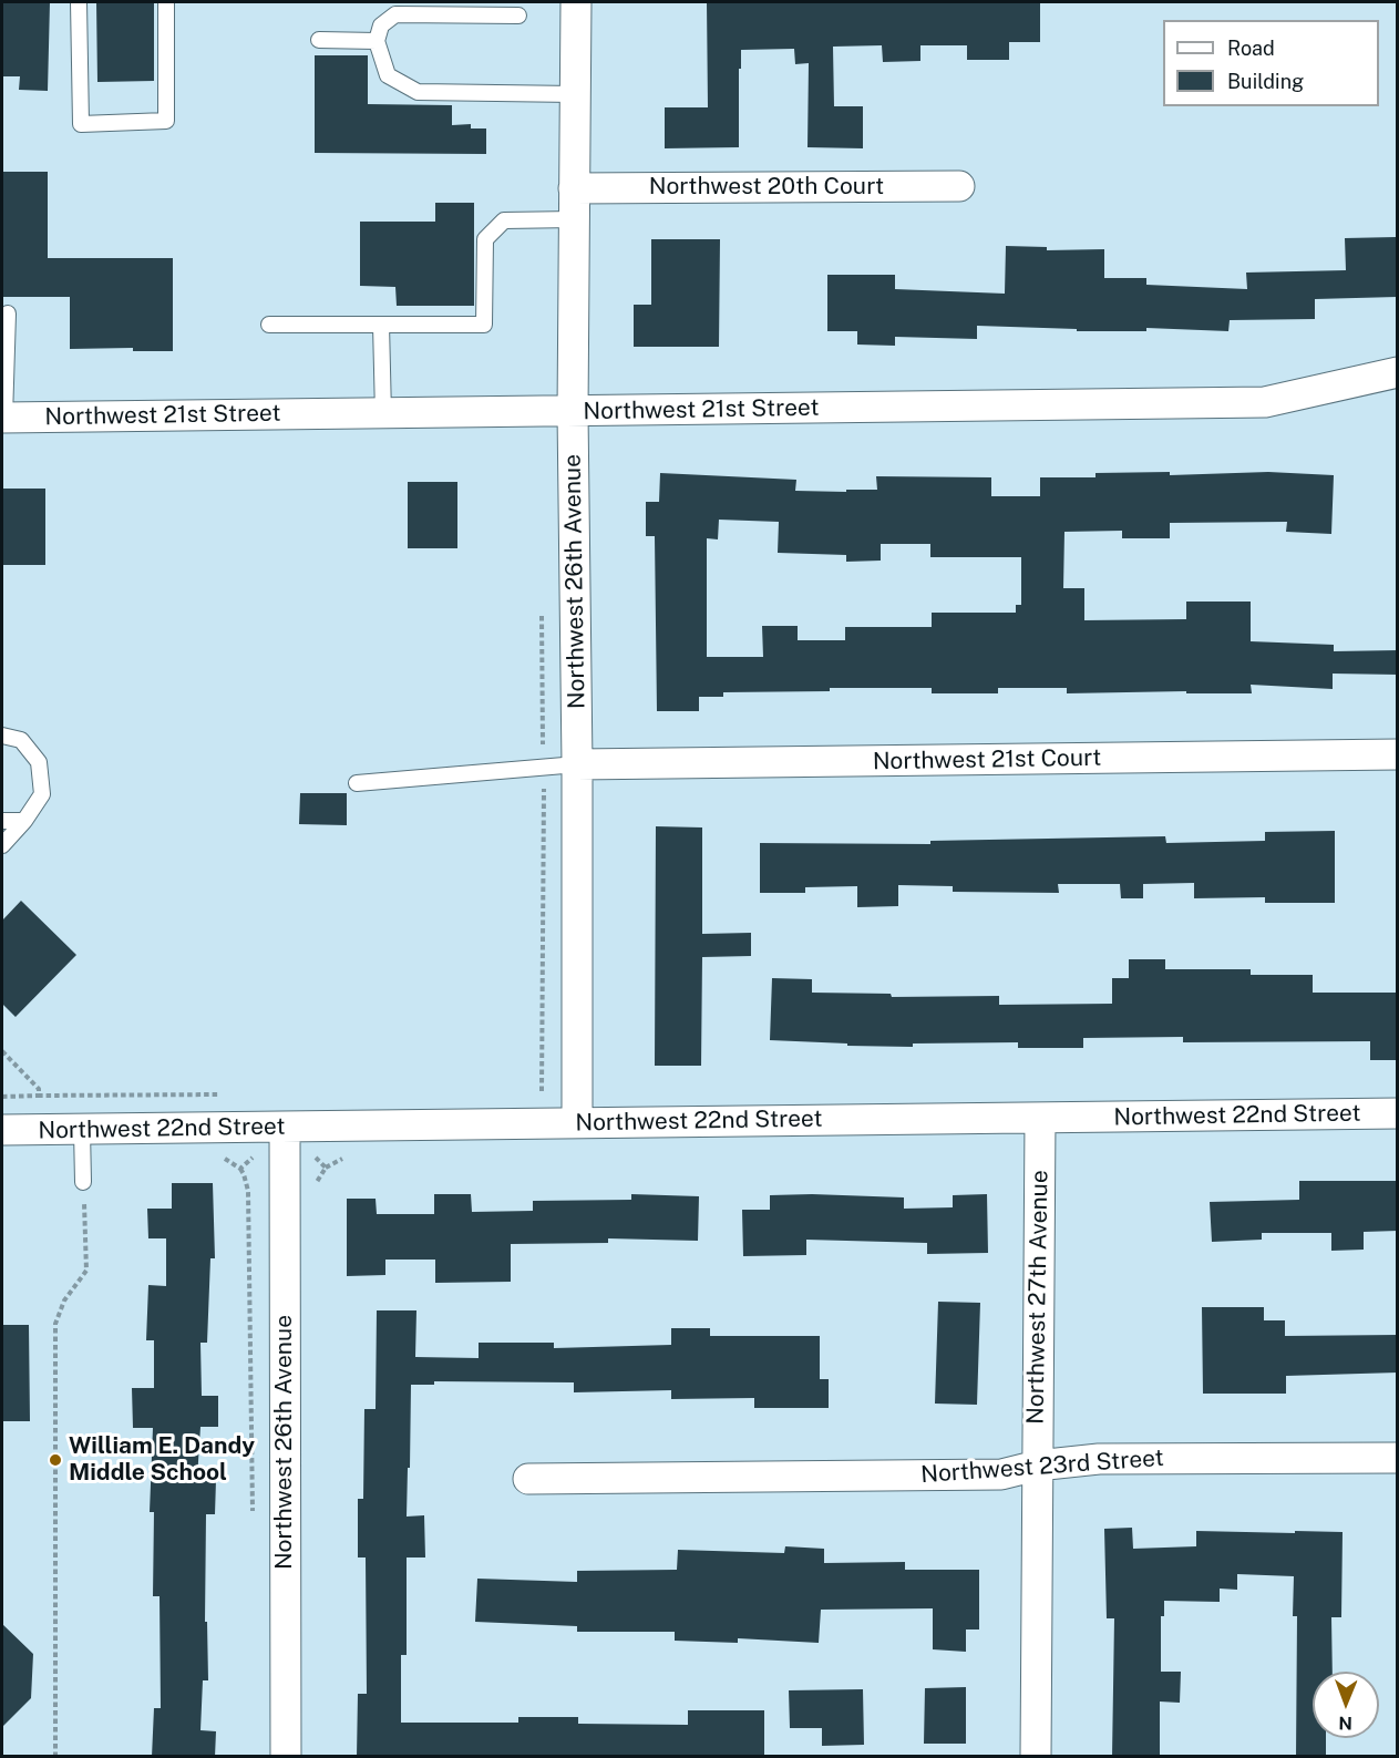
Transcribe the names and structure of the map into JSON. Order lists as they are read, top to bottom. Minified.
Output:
{"streets":{"street":["Northwest 20th Court","Northwest 21st Street","Northwest 26th Avenue","Northwest 21st Court","Northwest 22nd Street","Northwest 27th Avenue","Northwest 23rd Street"]},"crossings":[["Northwest 20th Court","Northwest 26th Avenue"],["Northwest 21st Street","Northwest 26th Avenue"],["Northwest 26th Avenue","Northwest 21st Court"],["Northwest 26th Avenue","Northwest 22nd Street"],["Northwest 22nd Street","Northwest 27th Avenue"],["Northwest 27th Avenue","Northwest 23rd Street"]],"places":["William E. Dandy Middle School"],"legend":["Road","Building"],"north":"bottom"}
